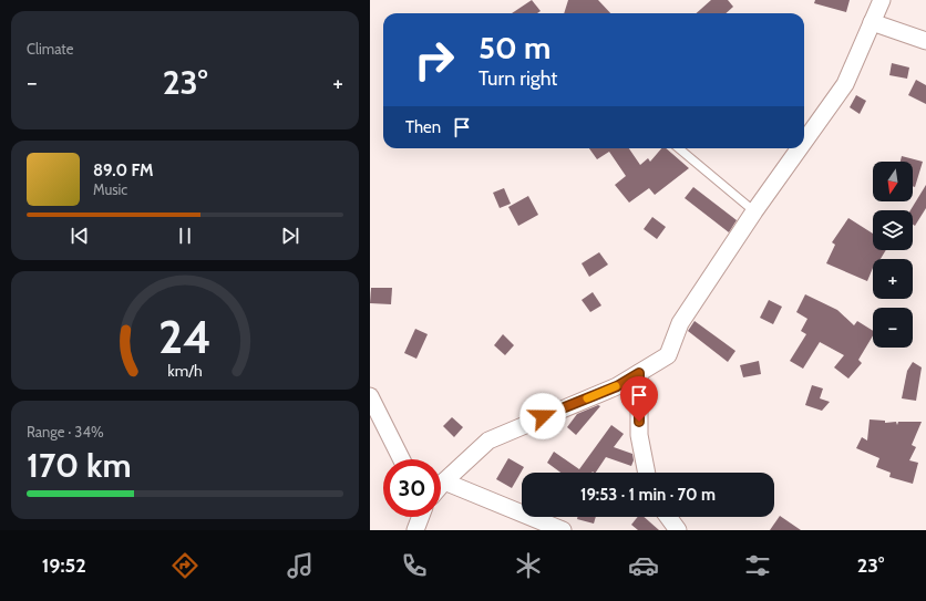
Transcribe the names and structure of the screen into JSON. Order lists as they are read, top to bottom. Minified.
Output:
{"north":"bottom","page":{"tile":["Climate",["Range · 34%","170 km"]],"turn":["50 m","Turn right"],"heat":["−","23°","+"],"then":"Then","song":["89.0 FM","Music"],"map_buttons":["+","−"],"limit":"30","trip":"19:53 · 1 min · 70 m","tabs":["19:52","23°"],"gauge":["24","km/h"]}}
